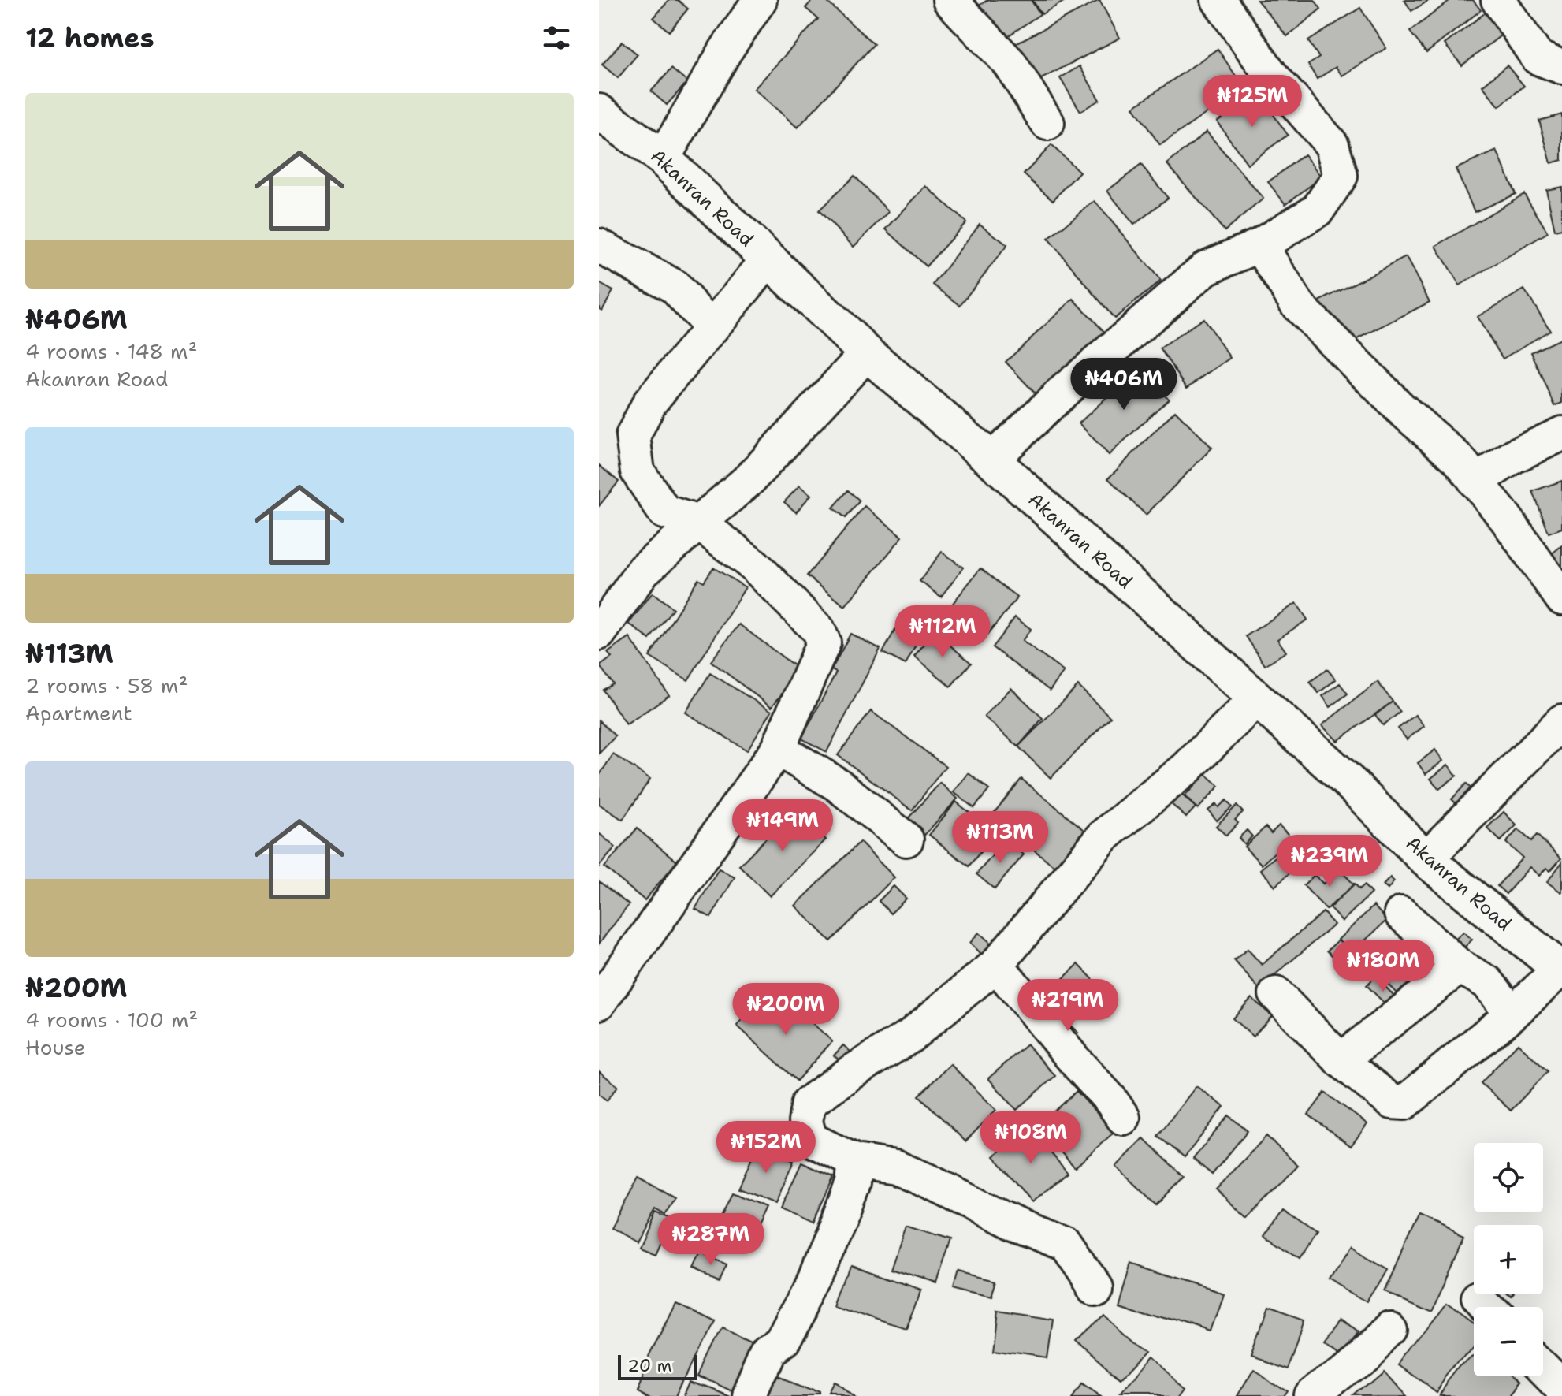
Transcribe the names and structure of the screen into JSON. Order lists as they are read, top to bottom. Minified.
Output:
{"streets":{"main road":["Akanran Road"]},"scale_bar":"20 m","page":{"heading":"12 homes","price":["₦125M","₦406M","₦112M","₦149M","₦113M","₦239M","₦180M","₦219M","₦200M","₦108M","₦152M","₦287M"],"list":[{"name":"₦406M","note":"4 rooms · 148 m² · Akanran Road"},{"name":"₦113M","note":"2 rooms · 58 m² · Apartment"},{"name":"₦200M","note":"4 rooms · 100 m² · House"}],"map_buttons":["+","−"],"scale":"20 m"}}
